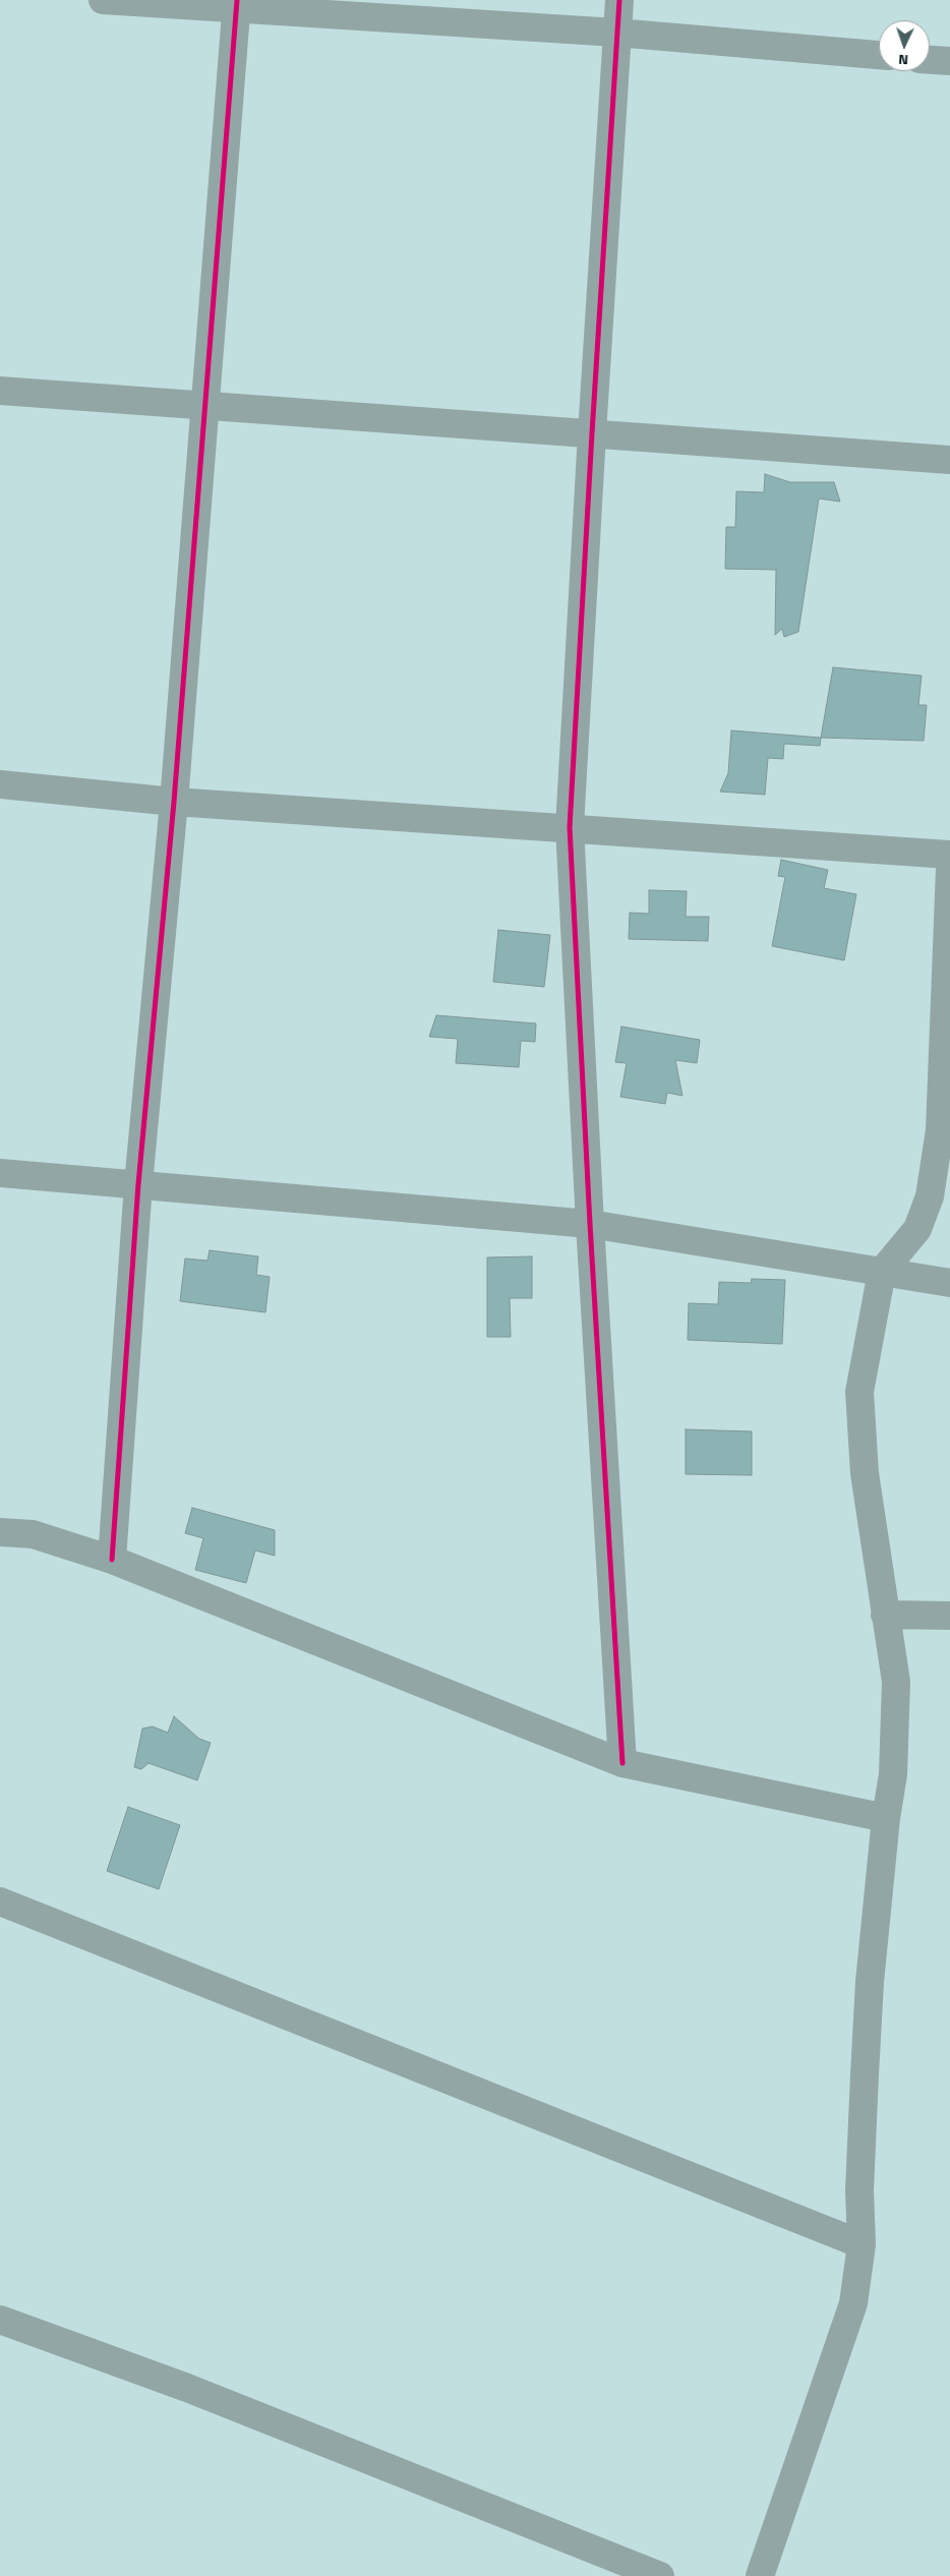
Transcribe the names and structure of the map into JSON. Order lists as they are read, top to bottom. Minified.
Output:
{"north":"bottom"}
